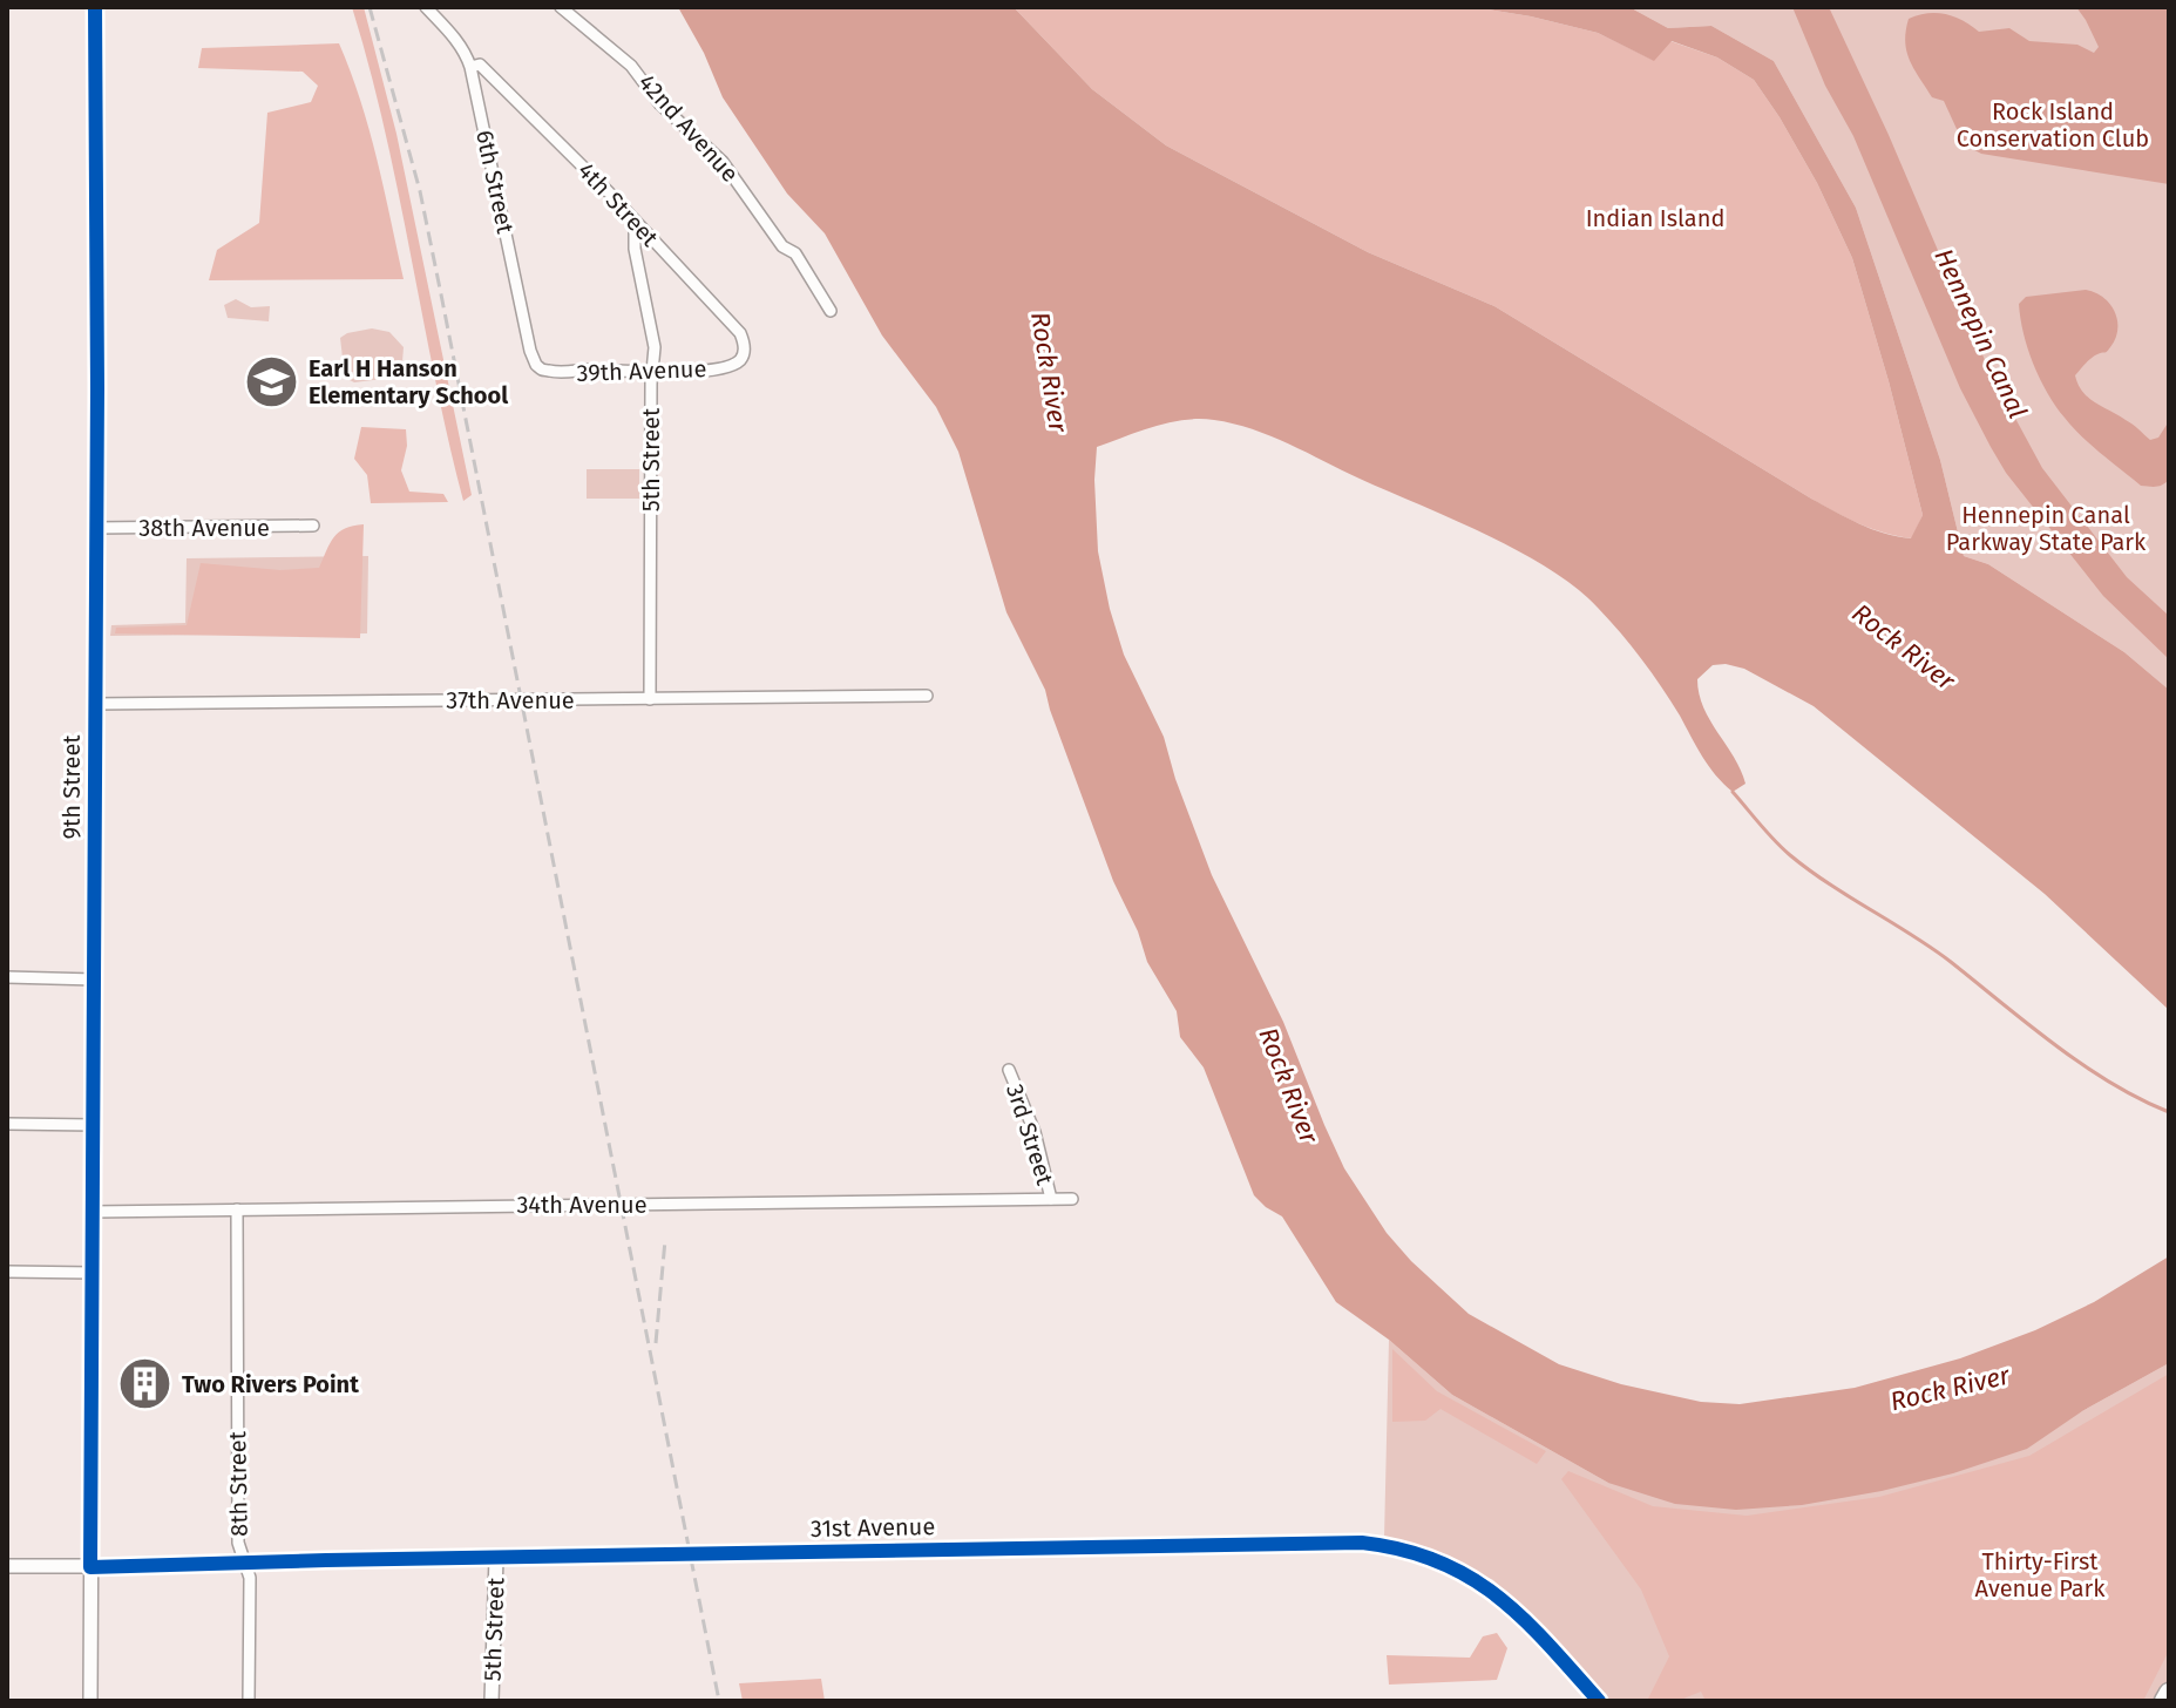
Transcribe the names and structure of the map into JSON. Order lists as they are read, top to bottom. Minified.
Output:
{"streets":{"street":["42nd Avenue","6th Street","4th Street","39th Avenue","5th Street","38th Avenue","37th Avenue","9th Street","3rd Street","34th Avenue","8th Street","31st Avenue"]},"crossings":[["6th Street","4th Street"],["6th Street","39th Avenue"],["4th Street","39th Avenue"],["4th Street","5th Street"],["39th Avenue","5th Street"],["5th Street","37th Avenue"],["5th Street","31st Avenue"],["38th Avenue","9th Street"],["37th Avenue","9th Street"],["9th Street","34th Avenue"],["9th Street","31st Avenue"],["3rd Street","34th Avenue"],["34th Avenue","8th Street"],["8th Street","31st Avenue"]],"water":["Hennepin Canal","Rock River"],"parks":["Rock Island Conservation Club","Indian Island","Hennepin Canal Parkway State Park","Thirty-First Avenue Park"],"places":{"school or university":["Earl H Hanson Elementary School"],"building":["Two Rivers Point"]}}
